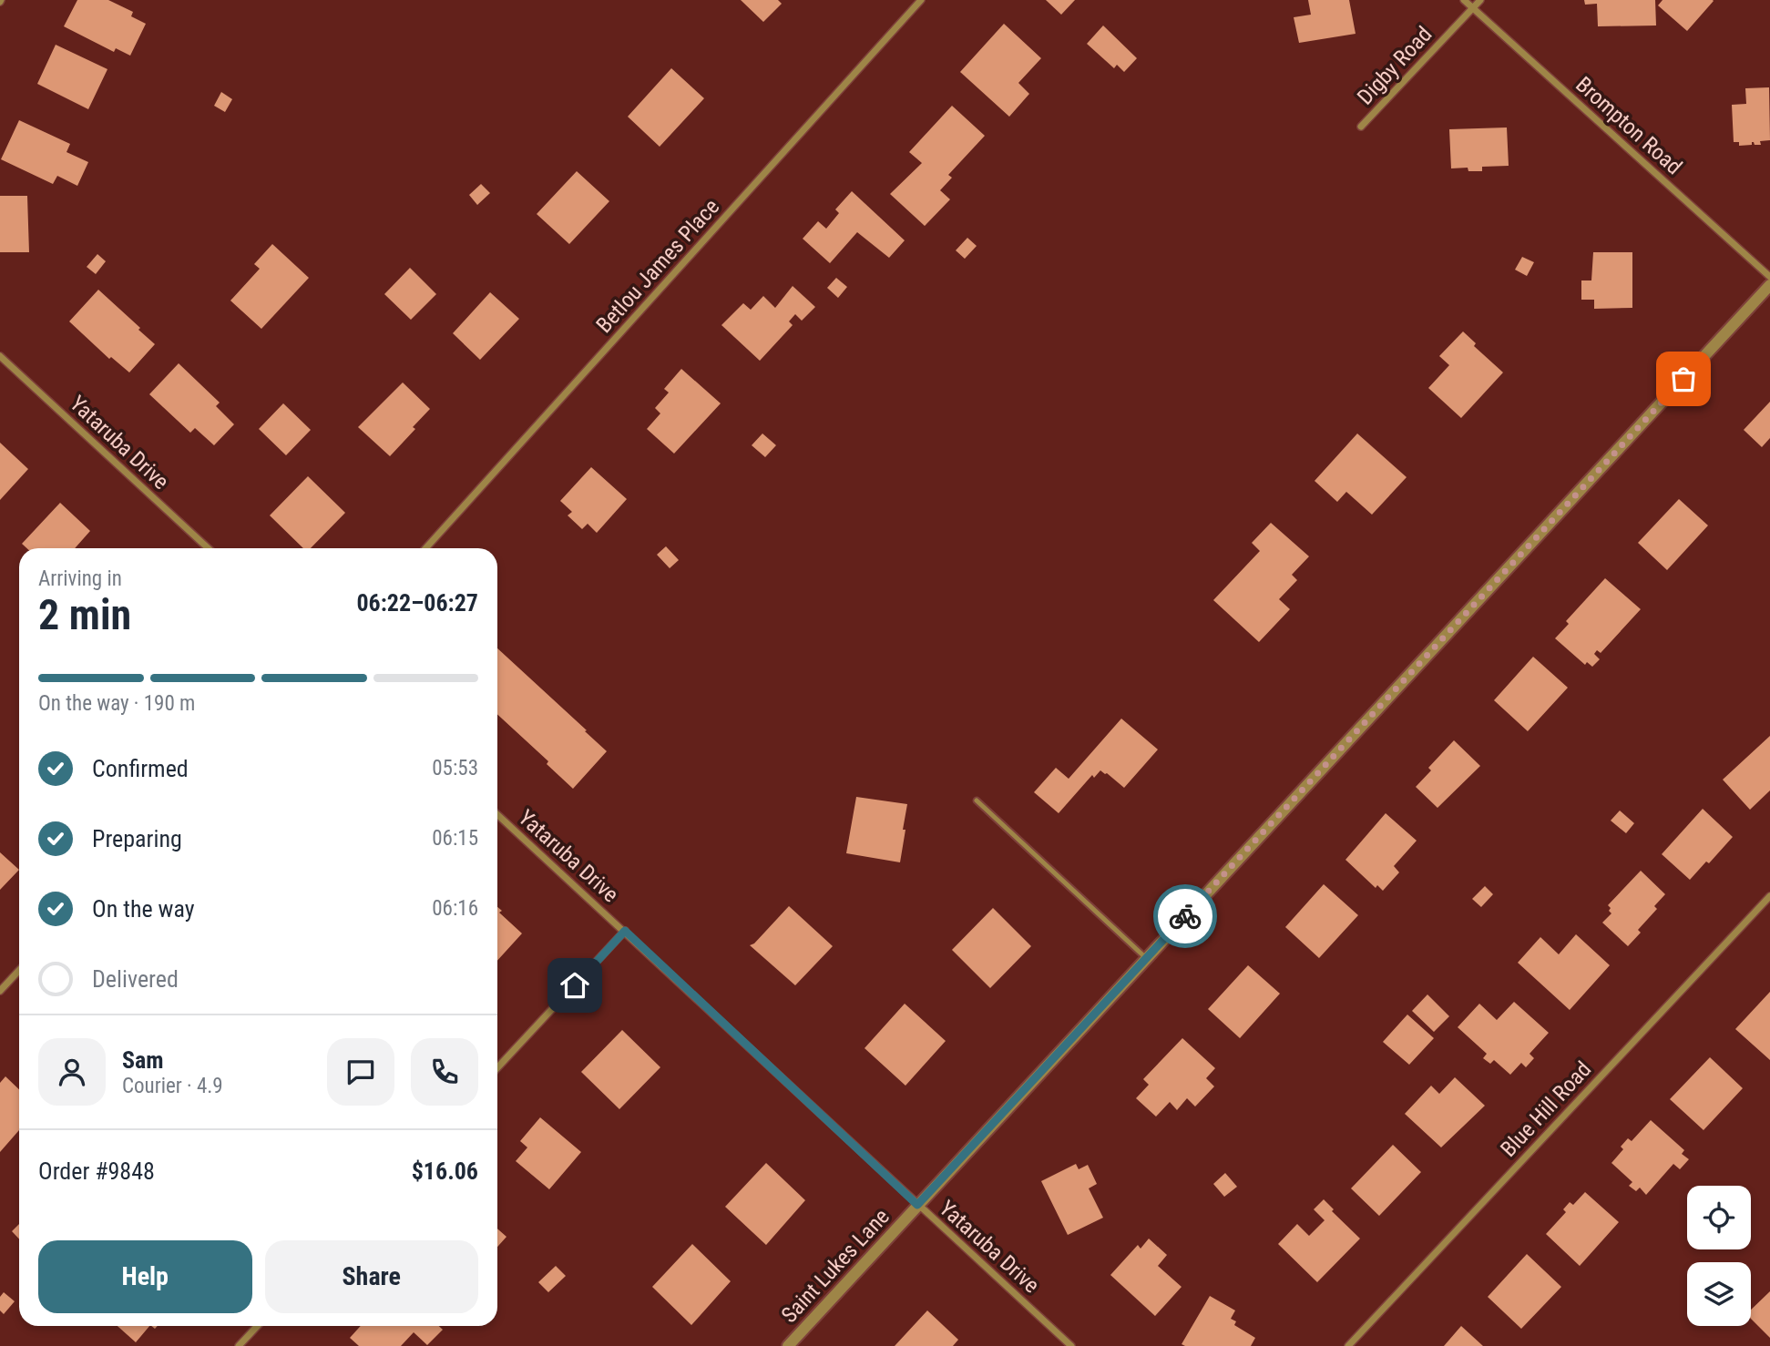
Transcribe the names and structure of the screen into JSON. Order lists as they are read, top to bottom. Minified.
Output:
{"streets":{"street":["Digby Road","Brompton Road","Betlou James Place","Yataruba Drive","Blue Hill Road","Saint Lukes Lane"]},"crossings":[["Digby Road","Brompton Road"],["Yataruba Drive","Saint Lukes Lane"]],"page":{"heading":["2 min","Arriving in","06:22–06:27"],"panel":["Sam","Courier · 4.9","Order #9848","$16.06"],"bar":"On the way · 190 m","list":[["Confirmed","05:53"],["Preparing","06:15"],["On the way","06:16"],"Delivered"],"buttons":["Help","Share"]}}
